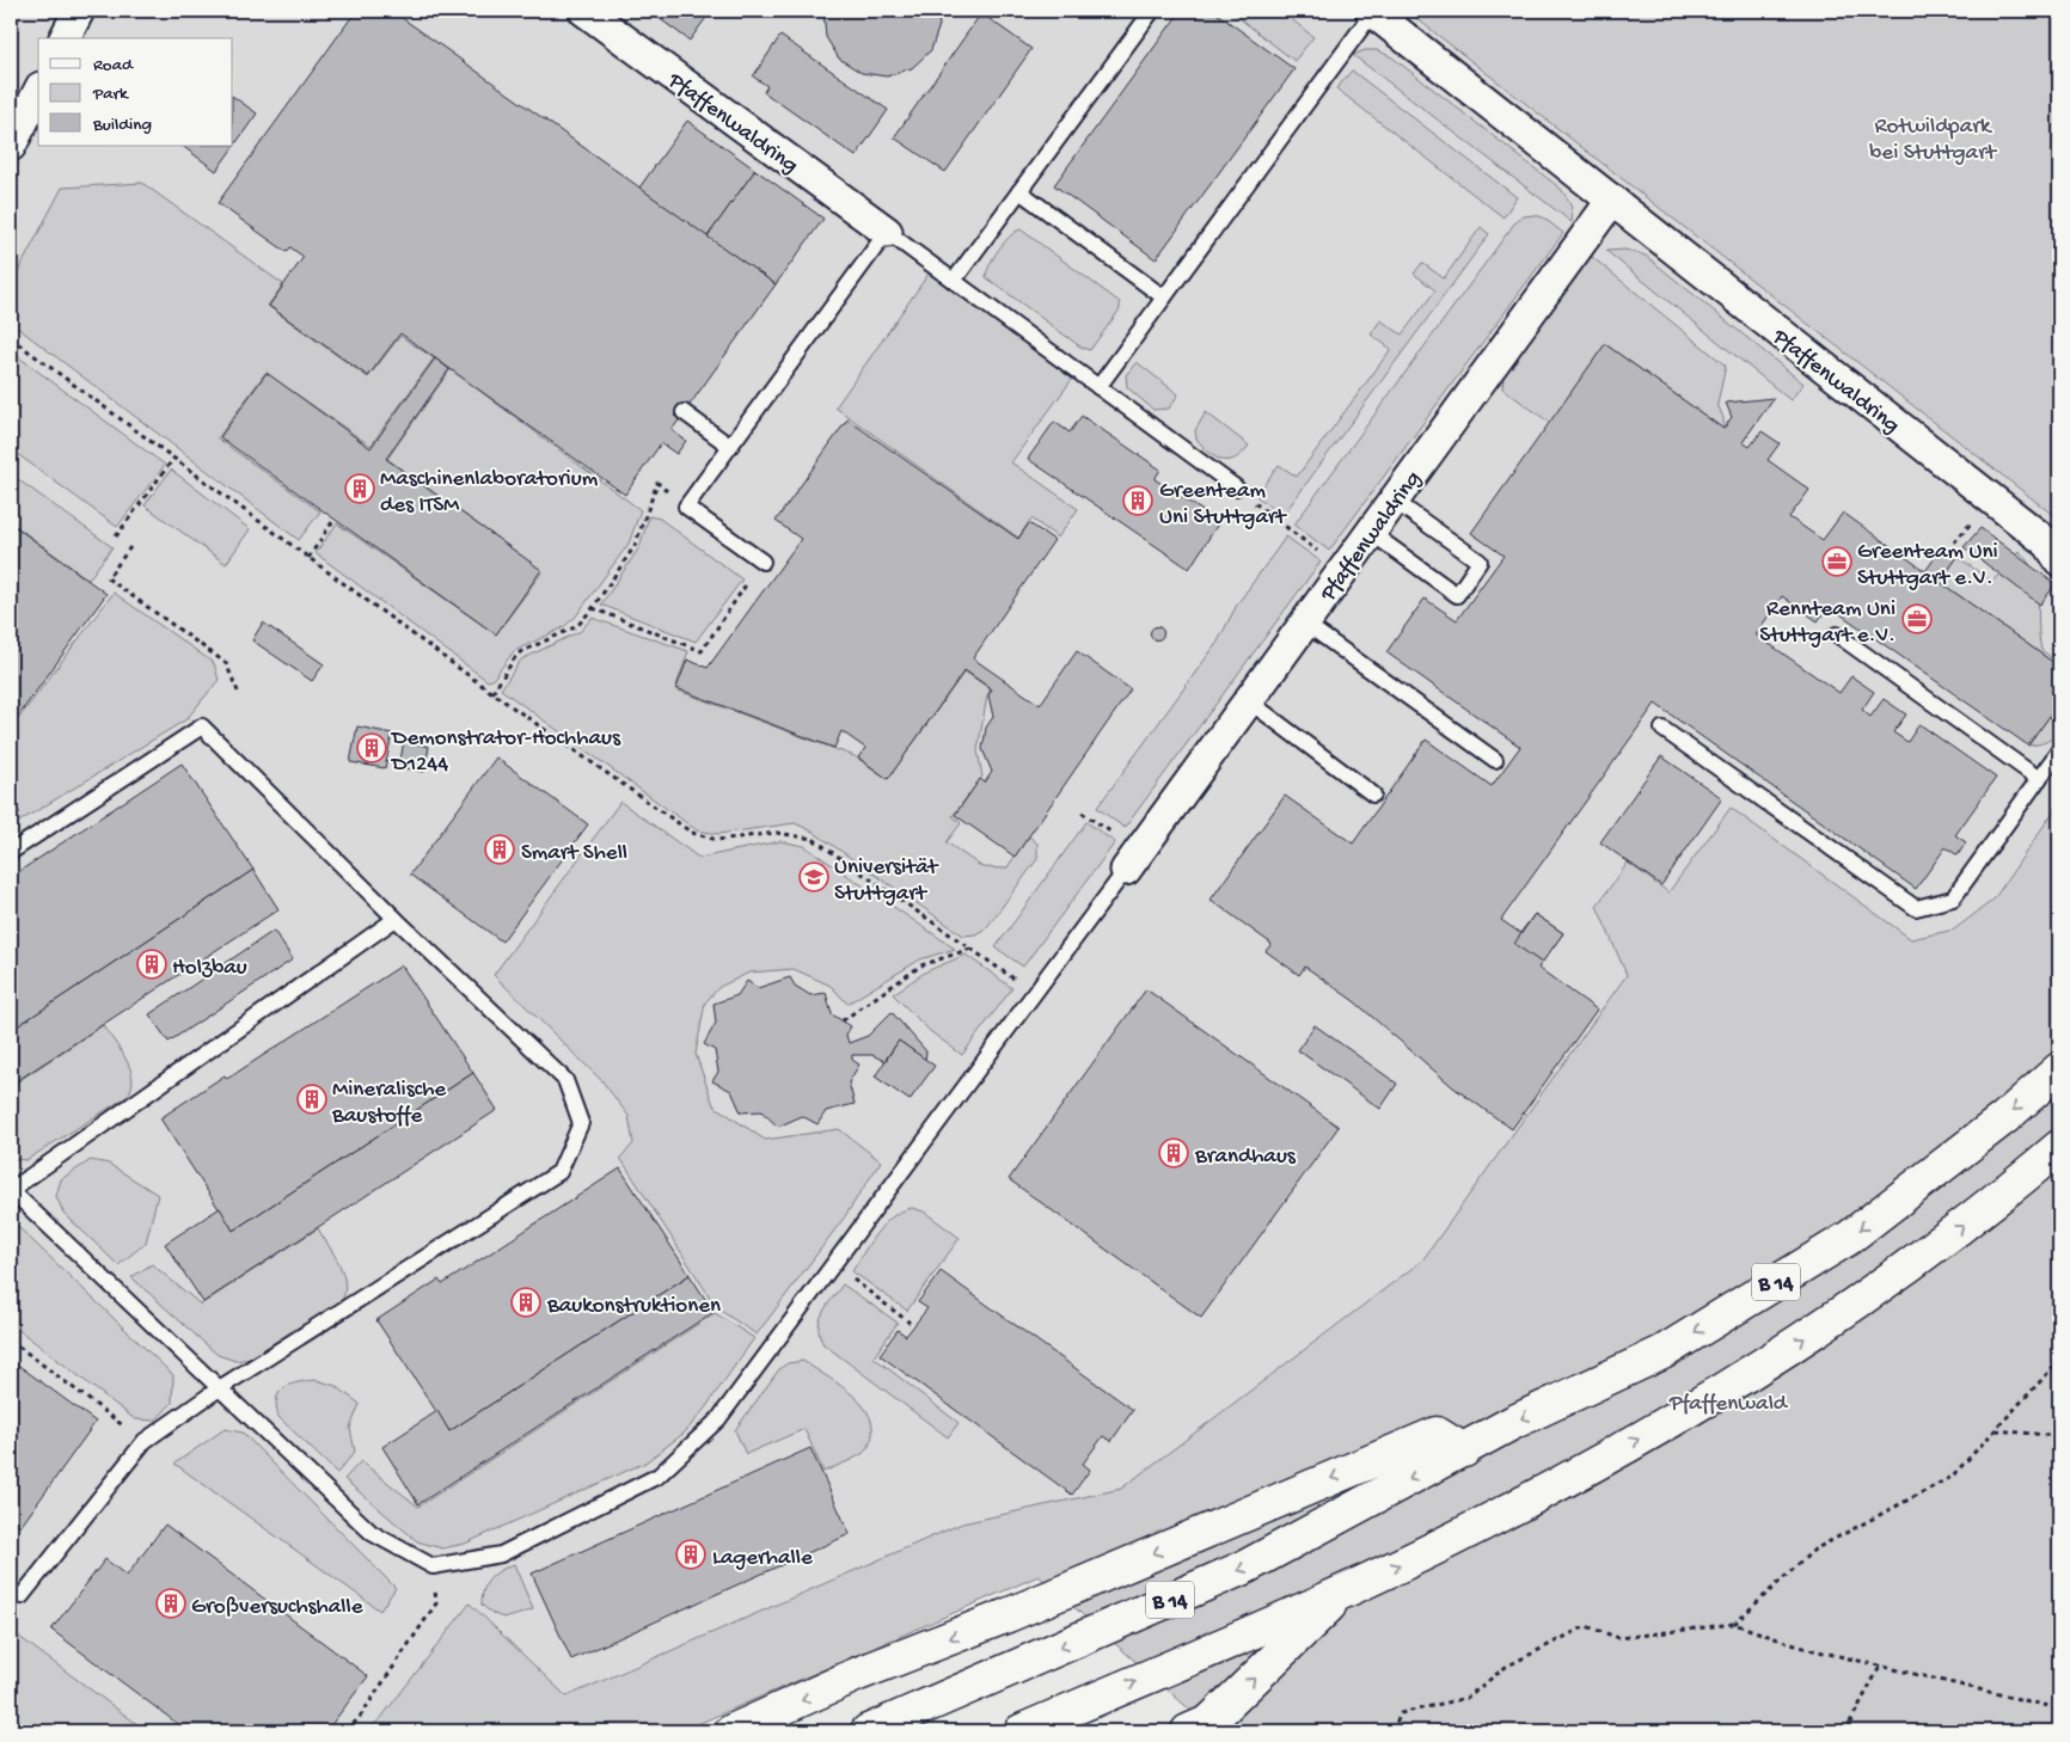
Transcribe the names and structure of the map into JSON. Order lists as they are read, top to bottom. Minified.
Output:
{"streets":{"highway":["B 14"],"street":["Pfaffenwaldring"]},"parks":["Rotwildpark bei Stuttgart","Pfaffenwald"],"places":{"building":["Maschinenlaboratorium des ITSM","Greenteam Uni Stuttgart","Demonstrator-Hochhaus D1244","Smart Shell","Holzbau","Mineralische Baustoffe","Brandhaus","Baukonstruktionen","Lagerhalle","Großversuchshalle"],"office":["Greenteam Uni Stuttgart e.V.","Rennteam Uni Stuttgart e.V."],"school or university":["Universität Stuttgart"]},"legend":["Road","Park","Building"]}
